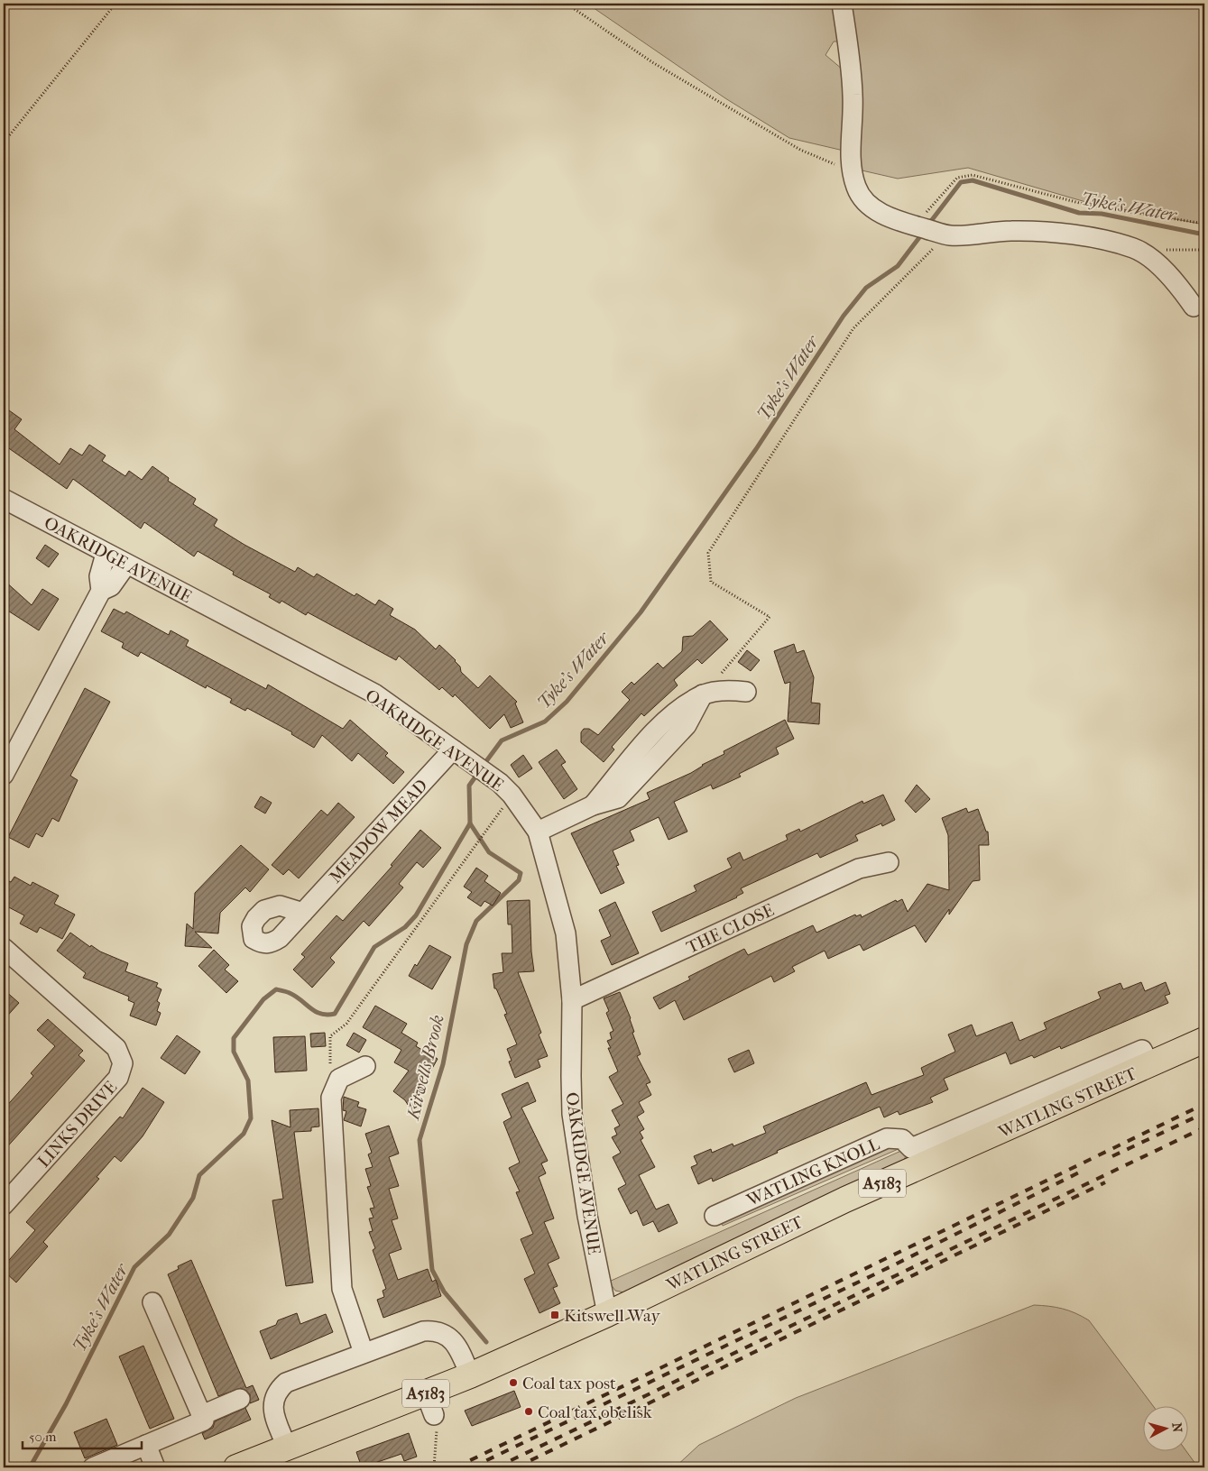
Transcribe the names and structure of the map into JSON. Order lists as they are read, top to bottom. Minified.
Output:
{"streets":{"main road":["WATLING STREET","A5183"],"street":["OAKRIDGE AVENUE","MEADOW MEAD","THE CLOSE","LINKS DRIVE","WATLING KNOLL"]},"crossings":[["OAKRIDGE AVENUE","MEADOW MEAD"],["OAKRIDGE AVENUE","THE CLOSE"],["OAKRIDGE AVENUE","WATLING STREET"],["WATLING STREET","WATLING KNOLL"]],"water":["Tyke's Water","Kitwells Brook"],"places":{"transit":["Kitswell Way"],"other":["Coal tax post","Coal tax obelisk"]},"scale_bar":"50 m","north":"right"}
